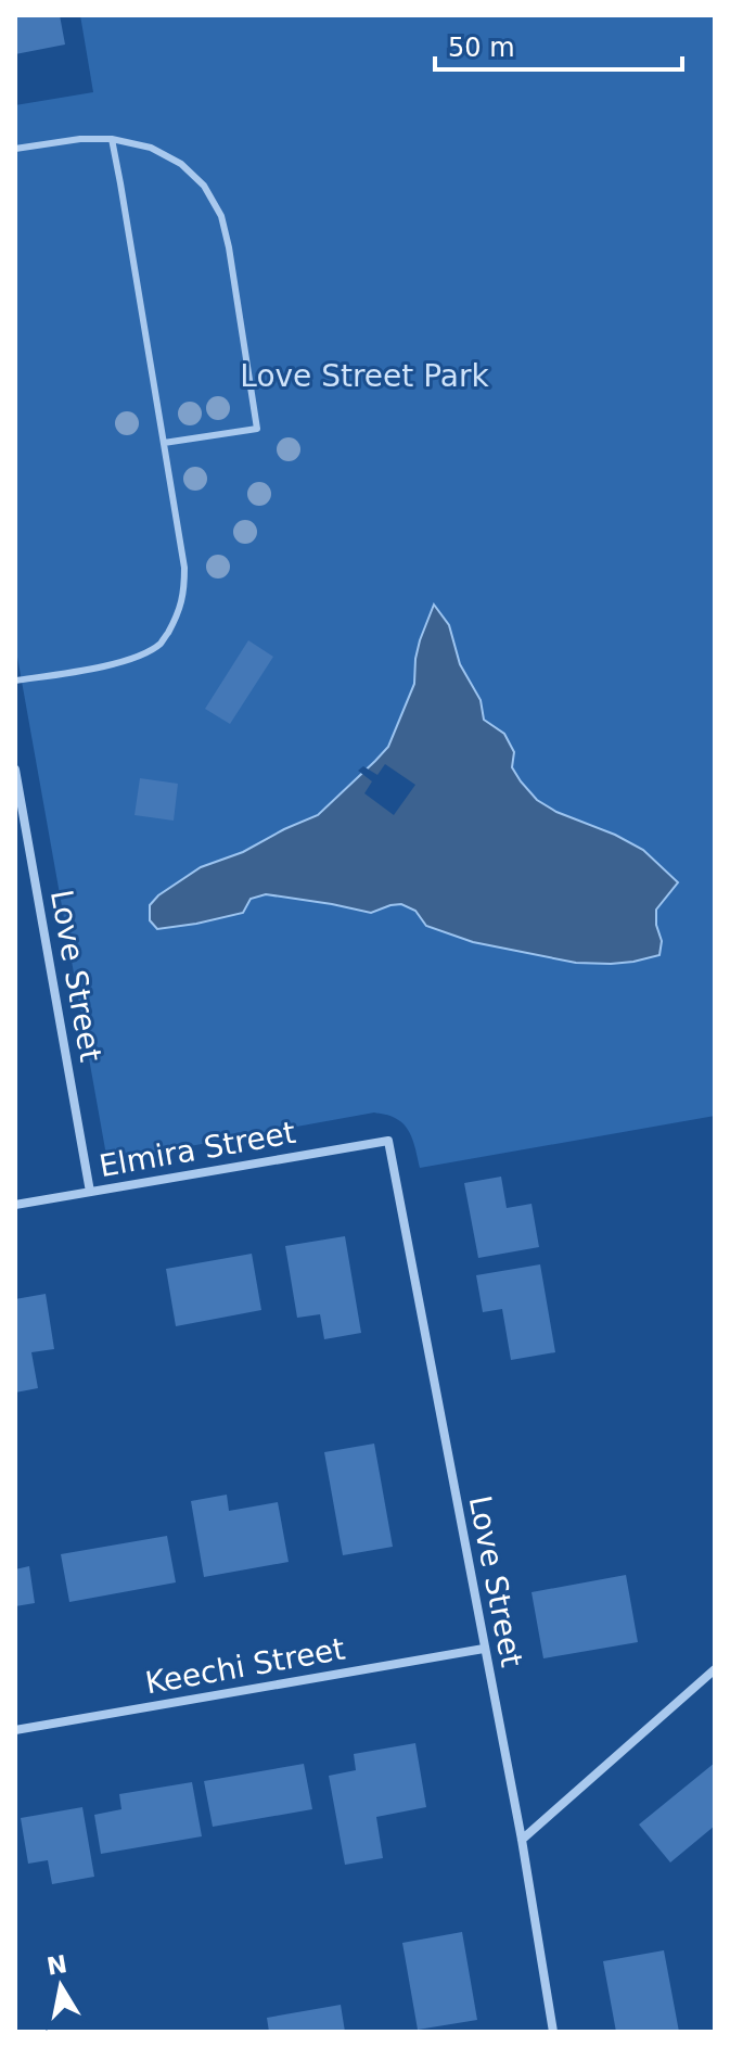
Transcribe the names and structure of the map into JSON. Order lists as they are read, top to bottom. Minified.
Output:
{"streets":{"street":["Love Street","Elmira Street","Keechi Street"]},"crossings":[["Love Street","Elmira Street"],["Love Street","Keechi Street"]],"parks":["Love Street Park"],"scale_bar":"50 m","north":"top"}
